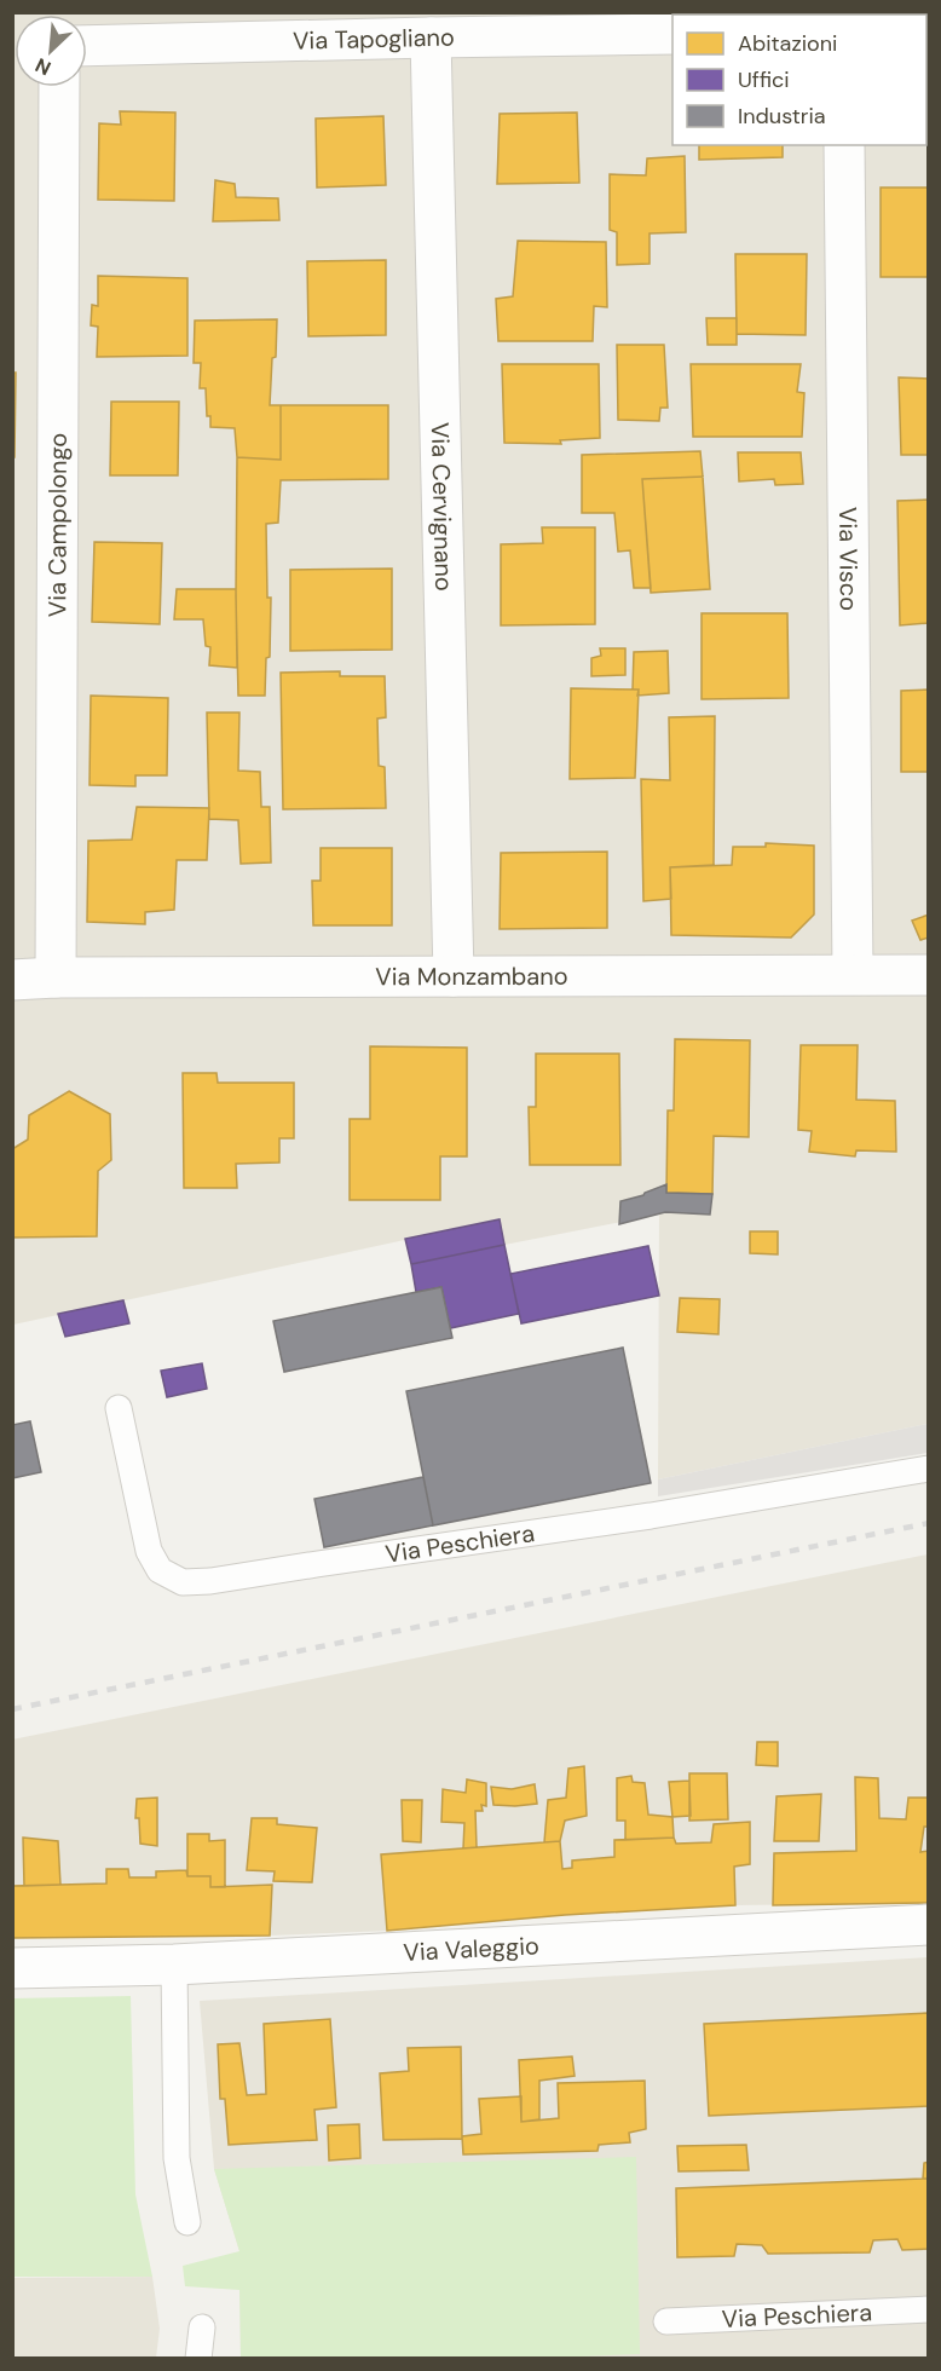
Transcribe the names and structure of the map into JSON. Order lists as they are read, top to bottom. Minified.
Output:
{"streets":{"street":["Via Tapogliano","Via Cervignano","Via Campolongo","Via Visco","Via Monzambano","Via Valeggio"],"lane":["Via Peschiera"]},"crossings":[["Via Tapogliano","Via Cervignano"],["Via Cervignano","Via Monzambano"],["Via Campolongo","Via Monzambano"],["Via Visco","Via Monzambano"]],"legend":["Abitazioni","Uffici","Industria"],"north":"bottom left"}
